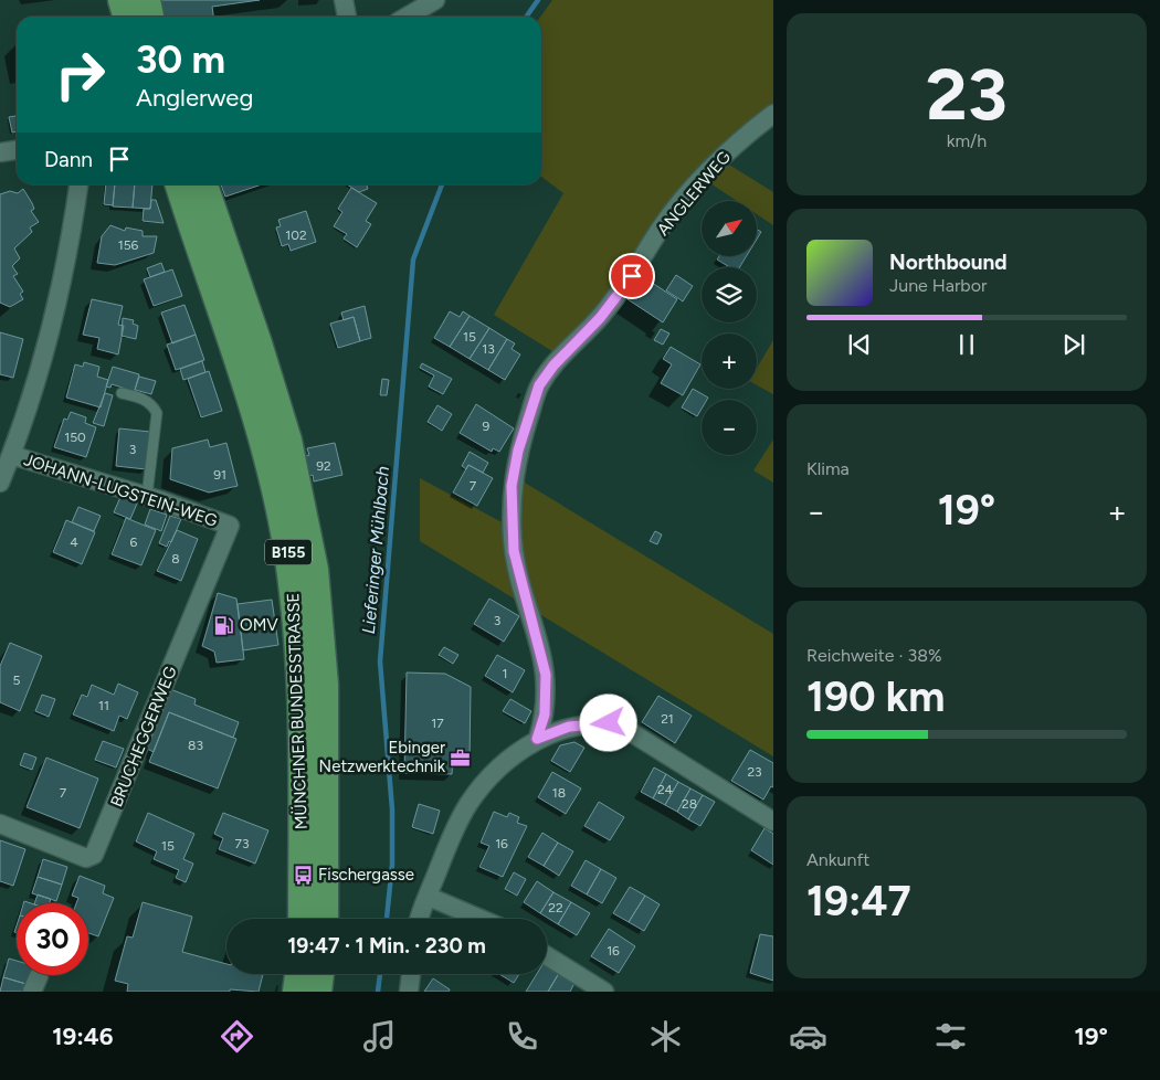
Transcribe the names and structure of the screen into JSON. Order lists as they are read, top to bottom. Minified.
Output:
{"streets":{"main road":["B155","MÜNCHNER BUNDESSTRASSE"],"street":["ANGLERWEG","JOHANN-LUGSTEIN-WEG","BRUCHEGGERWEG"]},"crossings":[["JOHANN-LUGSTEIN-WEG","BRUCHEGGERWEG"]],"water":["Lieferinger Mühlbach"],"places":{"fuel station":["OMV"],"office":["Ebinger Netzwerktechnik"],"bus stop":["Fischergasse"]},"house_numbers":["102","156","15","13","9","150","3","92","91","7","4","6","8","3","1","5","11","21","17","83","23","24","7","18","28","73","16","15","22","16"],"north":"top right","page":{"tile":[["23","km/h"],"Klima",["Reichweite · 38%","190 km"],["Ankunft","19:47"]],"turn":["30 m","Anglerweg"],"then":"Dann","map_buttons":["+","−"],"song":["Northbound","June Harbor"],"heat":["−","19°","+"],"limit":"30","trip":"19:47 · 1 Min. · 230 m","tabs":["19:46","19°"]}}
